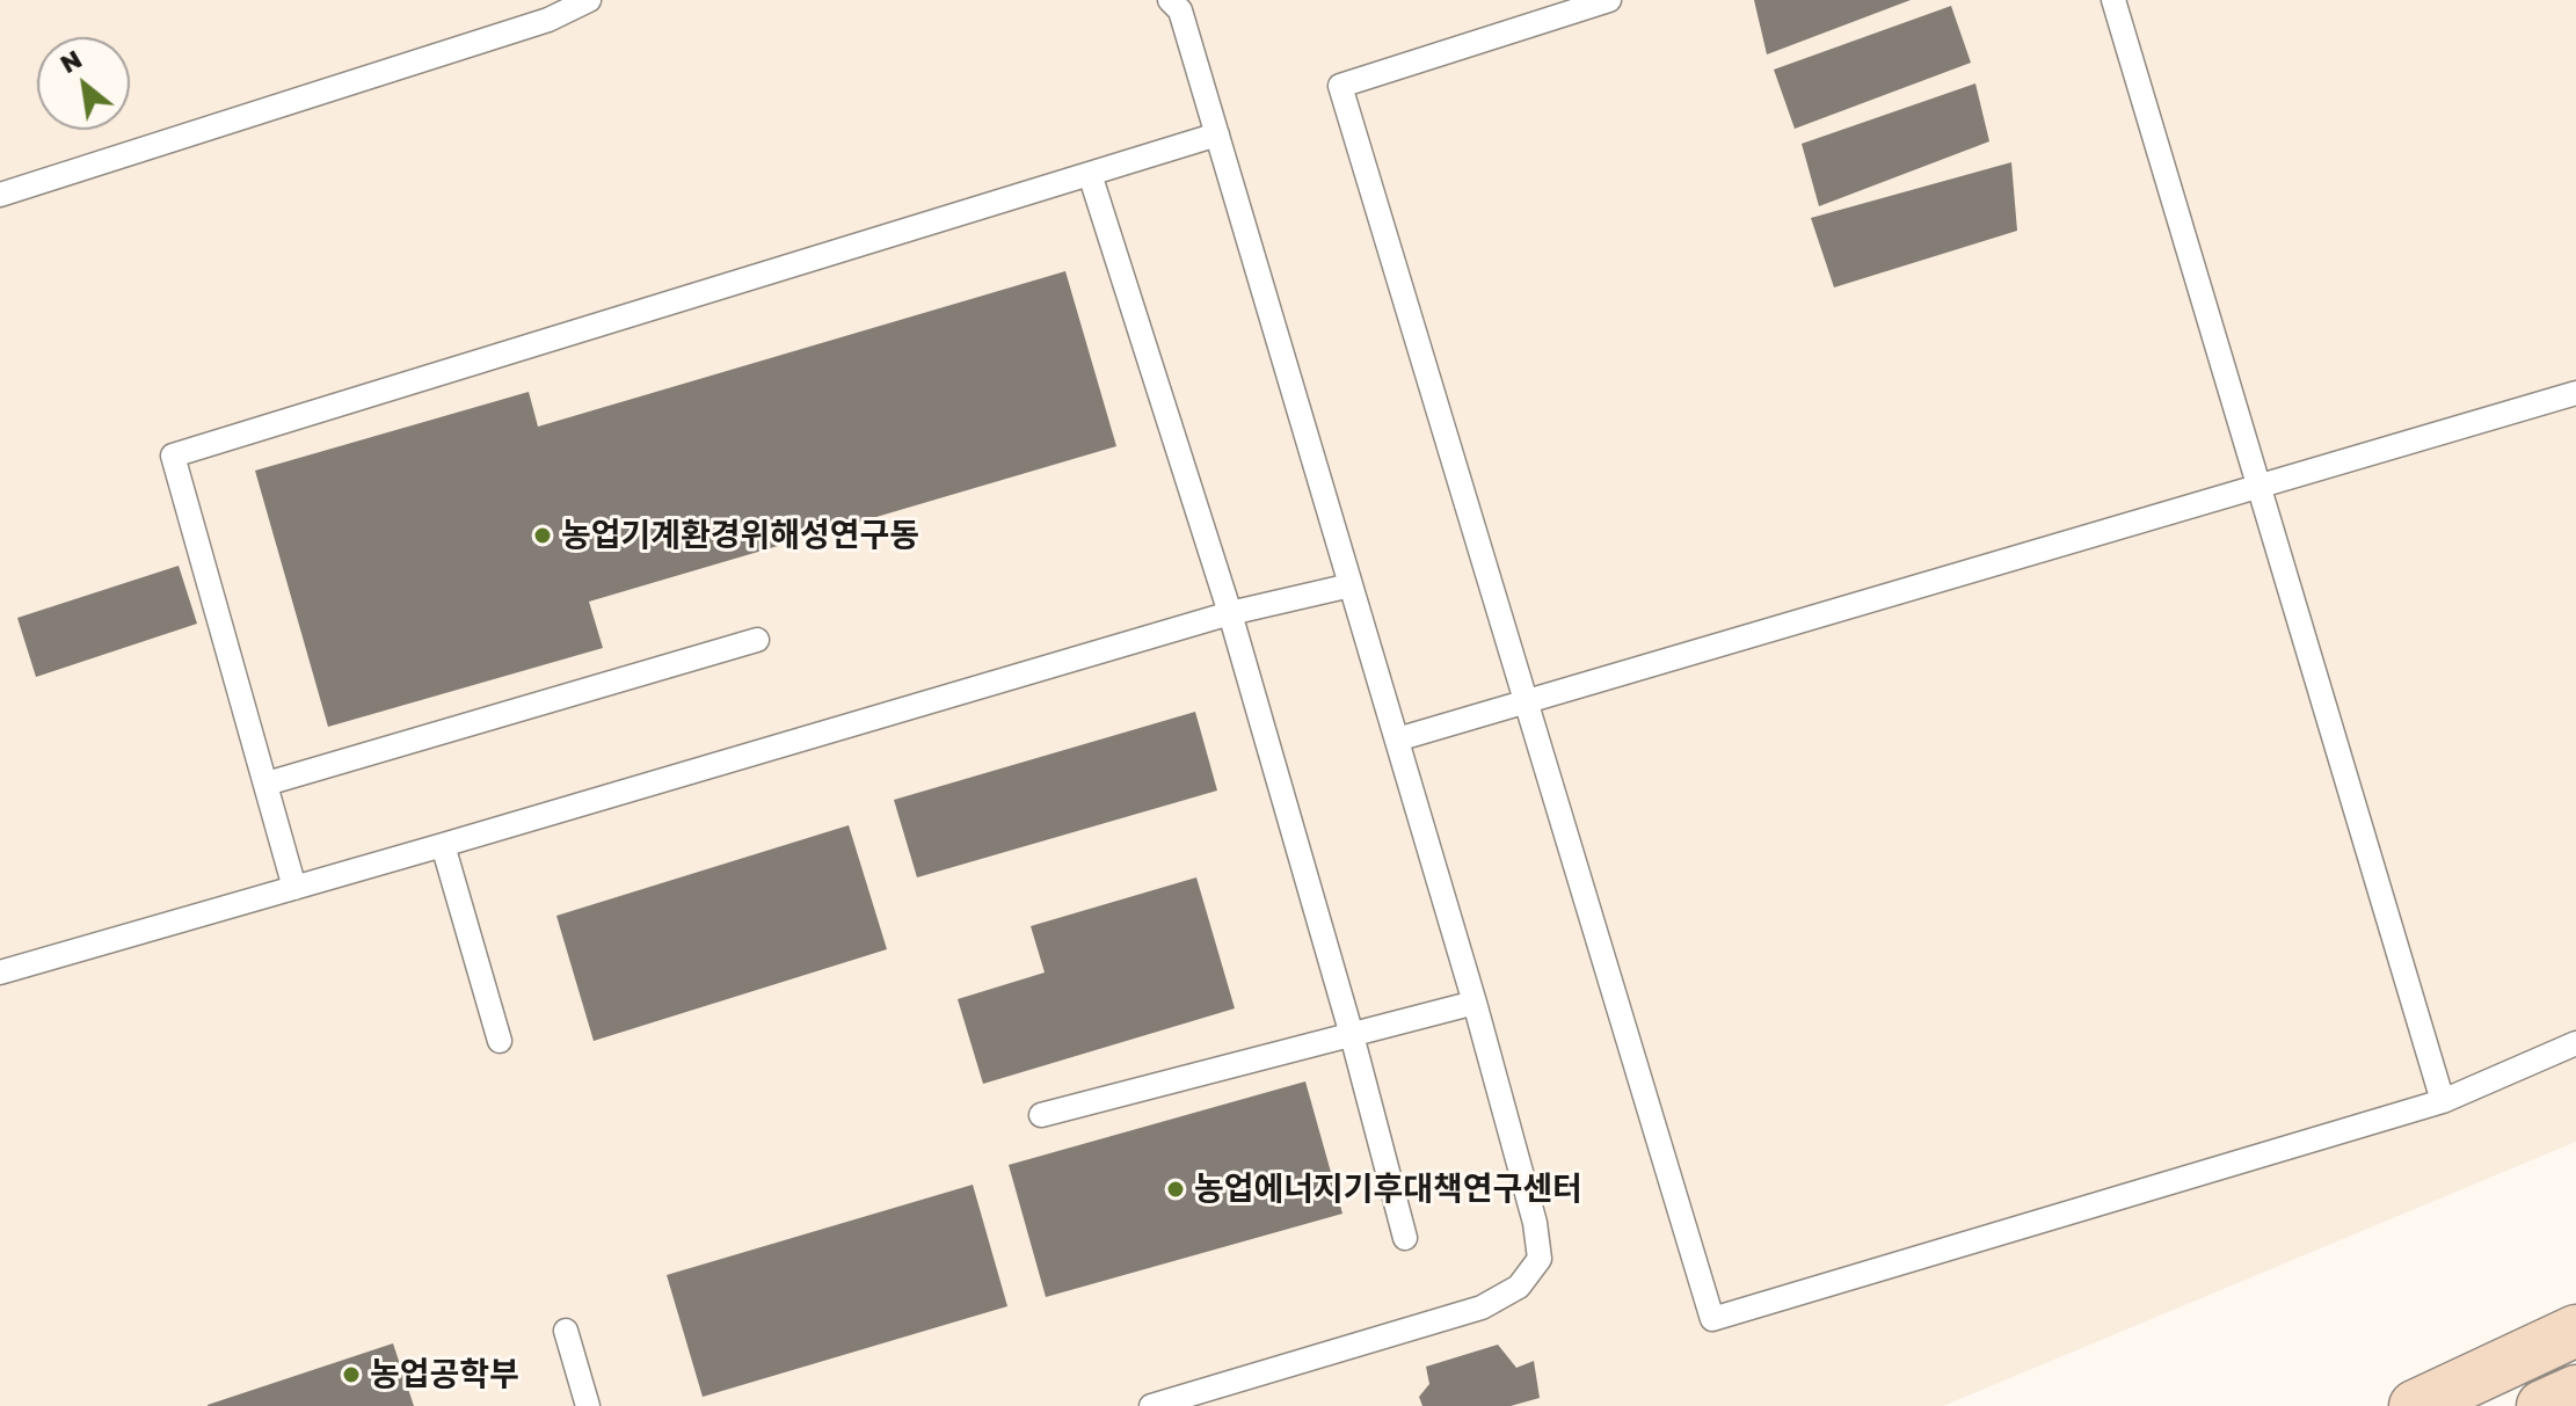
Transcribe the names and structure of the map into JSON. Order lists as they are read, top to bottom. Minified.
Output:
{"places":["농업기계환경위해성연구동","농업에너지기후대책연구센터","농업공학부"],"north":"top left"}
